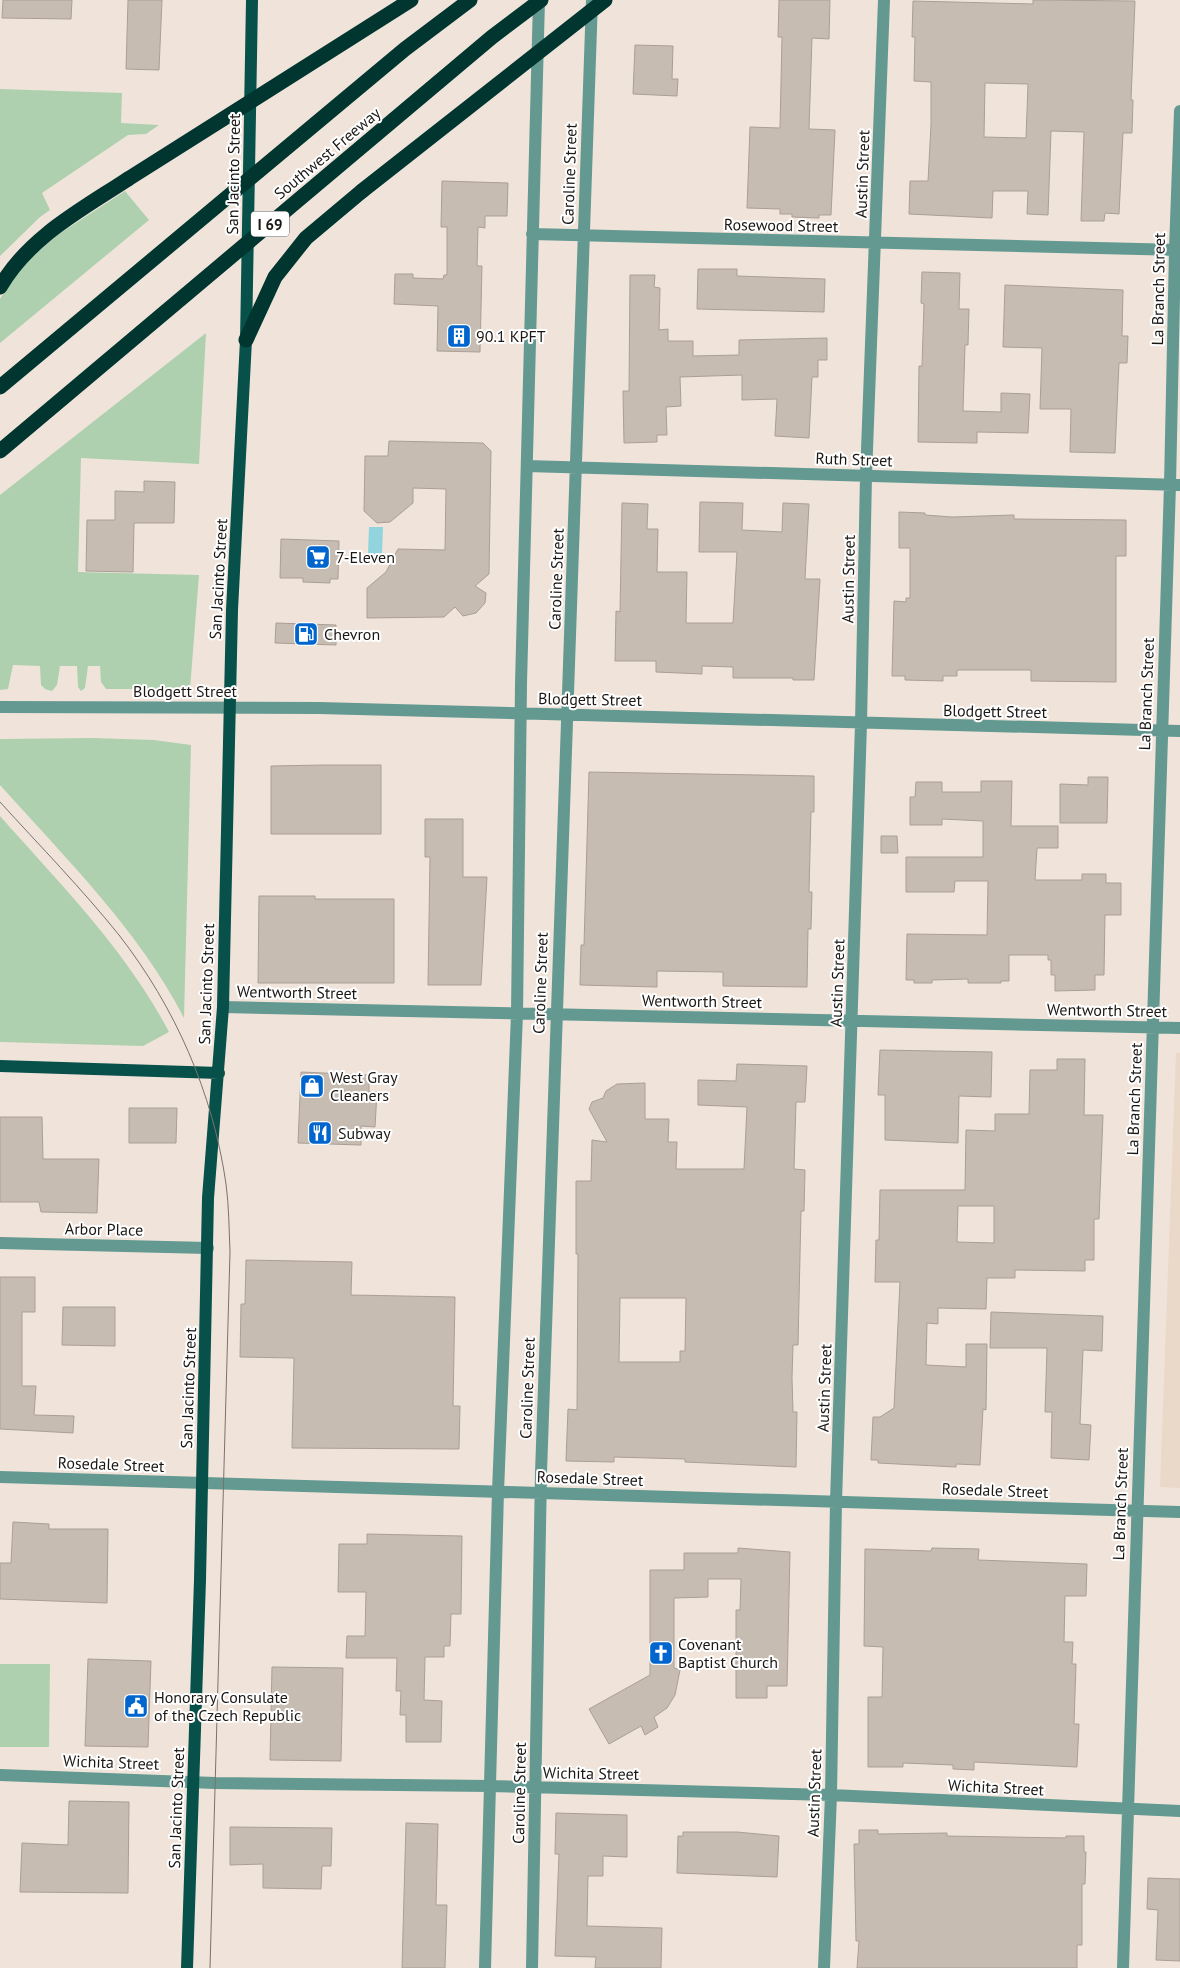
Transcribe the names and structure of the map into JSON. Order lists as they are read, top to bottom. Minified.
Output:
{"streets":{"highway":["Southwest Freeway","I 69"],"main road":["San Jacinto Street"],"street":["Caroline Street","Austin Street","Rosewood Street","La Branch Street","Ruth Street","Blodgett Street","Wentworth Street","Arbor Place","Rosedale Street","Wichita Street"]},"crossings":[["Southwest Freeway","Caroline Street"],["San Jacinto Street","Blodgett Street"],["San Jacinto Street","Wentworth Street"],["San Jacinto Street","Arbor Place"],["San Jacinto Street","Rosedale Street"],["San Jacinto Street","Wichita Street"],["Caroline Street","Rosewood Street"],["Caroline Street","Ruth Street"],["Caroline Street","Blodgett Street"],["Caroline Street","Wentworth Street"],["Caroline Street","Rosedale Street"],["Caroline Street","Wichita Street"],["Austin Street","Rosewood Street"],["Austin Street","Ruth Street"],["Austin Street","Blodgett Street"],["Austin Street","Wentworth Street"],["Austin Street","Rosedale Street"],["Austin Street","Wichita Street"],["Rosewood Street","La Branch Street"],["La Branch Street","Ruth Street"],["La Branch Street","Blodgett Street"],["La Branch Street","Wentworth Street"],["La Branch Street","Rosedale Street"],["La Branch Street","Wichita Street"]],"places":{"building":["90.1 KPFT"],"supermarket":["7-Eleven"],"fuel station":["Chevron"],"shop":["West Gray Cleaners"],"restaurant":["Subway"],"church":["Covenant Baptist Church"],"public building":["Honorary Consulate of the Czech Republic"]}}
